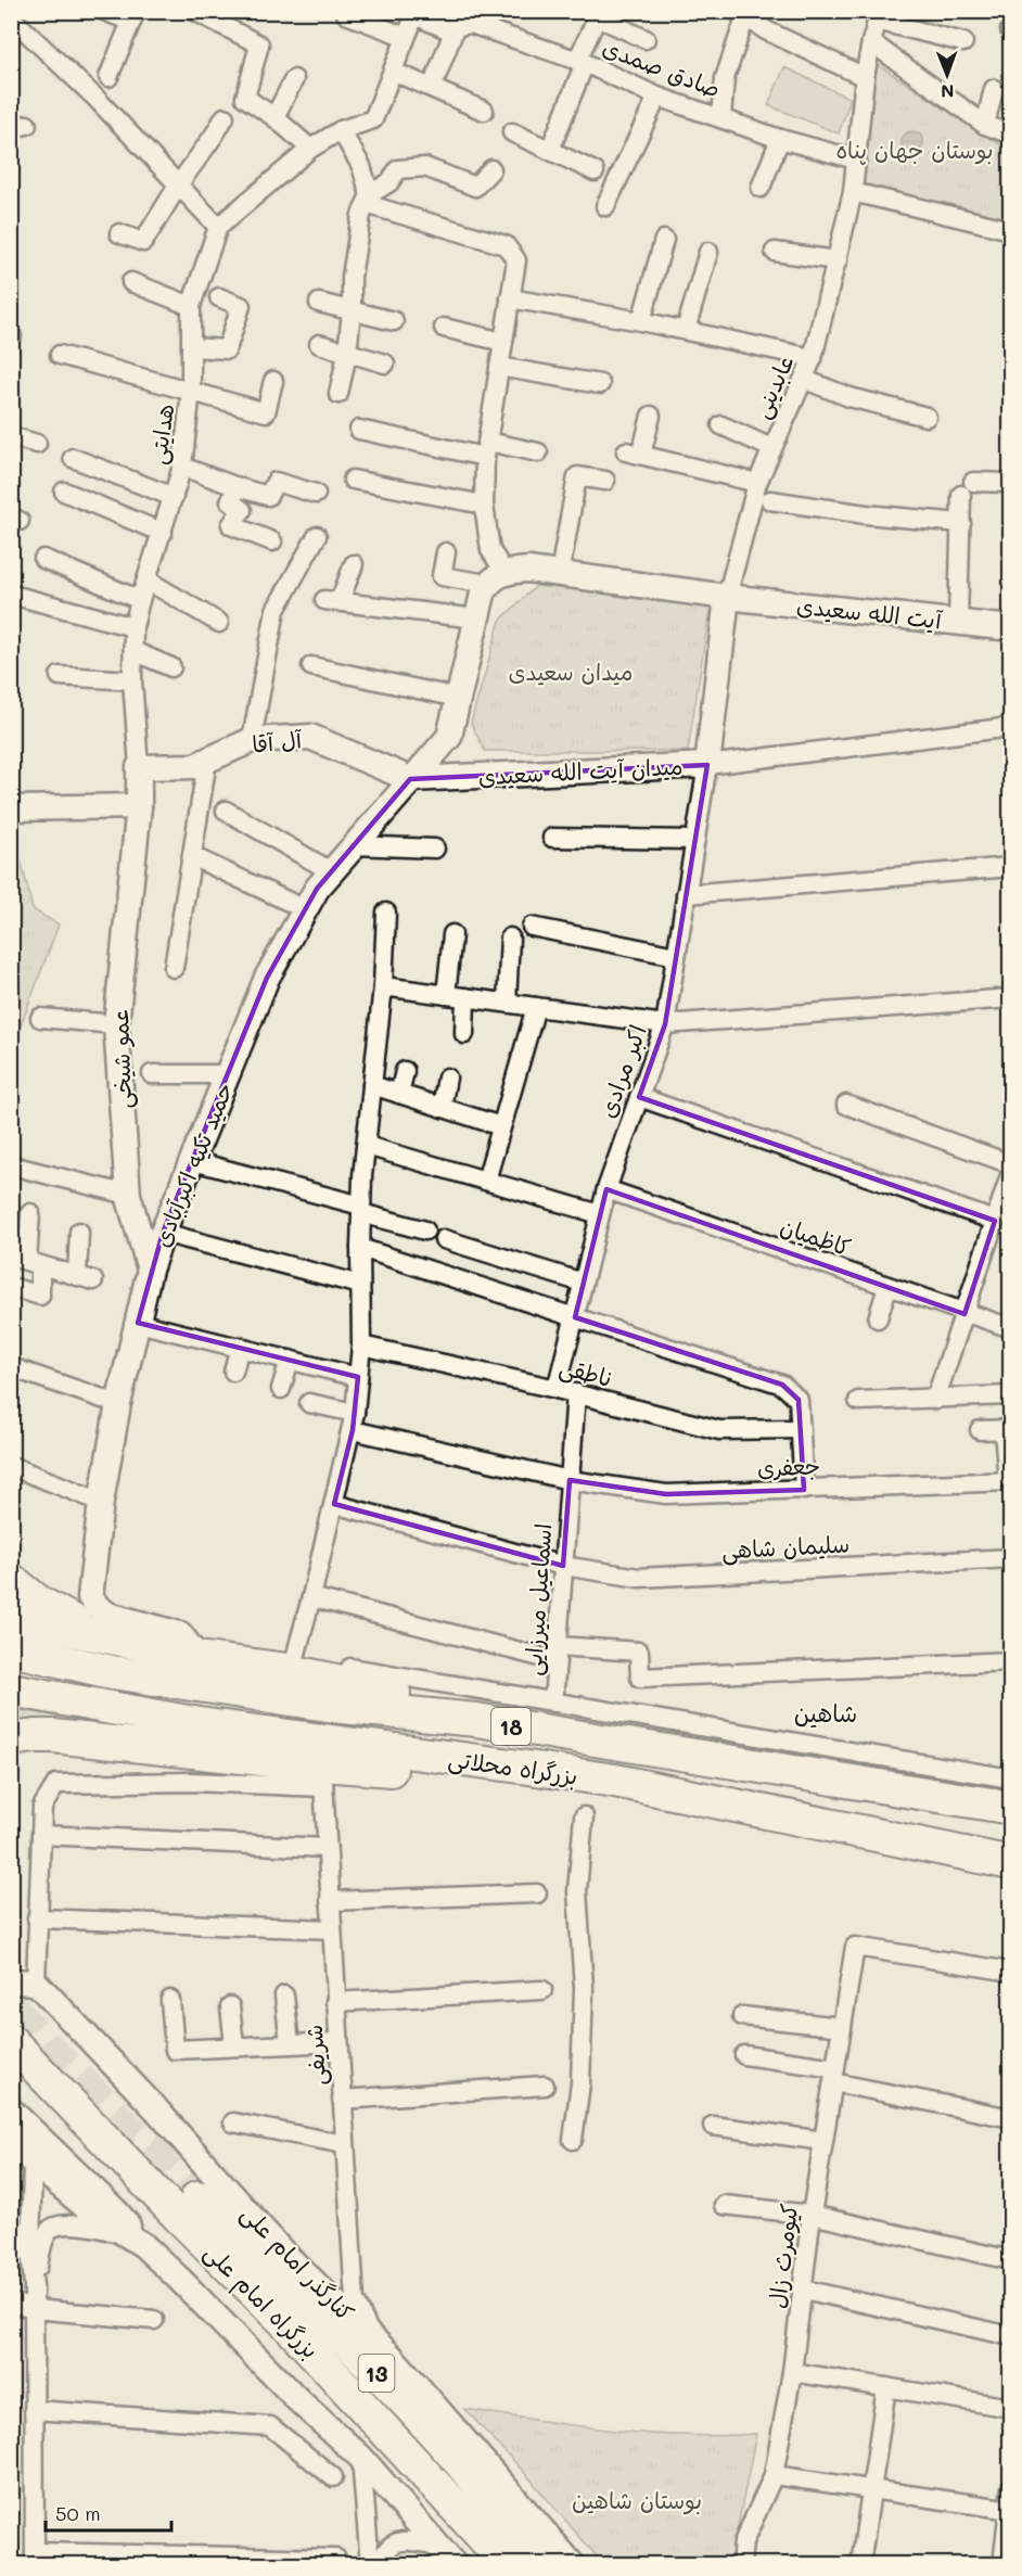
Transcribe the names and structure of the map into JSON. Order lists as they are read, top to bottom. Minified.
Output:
{"streets":{"highway":["18","بزرگراه محلاتی","بزرگراه امام علی","13"],"main road":["آیت الله سعیدی","آل آقا","میدان آیت الله سعیدی","عمو شیخی","حمید تکیه اکبرآبادی","کنارگذر امام علی"],"street":["صادق صمدی","عابدینی","هدایتی","اکبر مرادی","کاظمیان","ناطقی","جعفری","سلیمان شاهی","اسماعیل میرزایی","شریفی","کیومرث زال"]},"crossings":[["صادق صمدی","عابدینی"],["عابدینی","آیت الله سعیدی"],["عابدینی","میدان آیت الله سعیدی"],["هدایتی","آل آقا"],["هدایتی","عمو شیخی"],["آیت الله سعیدی","میدان آیت الله سعیدی"],["آل آقا","میدان آیت الله سعیدی"],["آل آقا","عمو شیخی"],["آل آقا","حمید تکیه اکبرآبادی"],["میدان آیت الله سعیدی","اکبر مرادی"],["میدان آیت الله سعیدی","حمید تکیه اکبرآبادی"],["عمو شیخی","حمید تکیه اکبرآبادی"],["اکبر مرادی","کاظمیان"],["اکبر مرادی","ناطقی"],["ناطقی","اسماعیل میرزایی"],["جعفری","اسماعیل میرزایی"],["سلیمان شاهی","اسماعیل میرزایی"],["شریفی","کنارگذر امام علی"],["بزرگراه امام علی","13"]],"districts":["شاهین"],"parks":["بوستان جهان پناه","میدان سعیدی","بوستان شاهین"],"scale_bar":"50 m","north":"bottom"}
